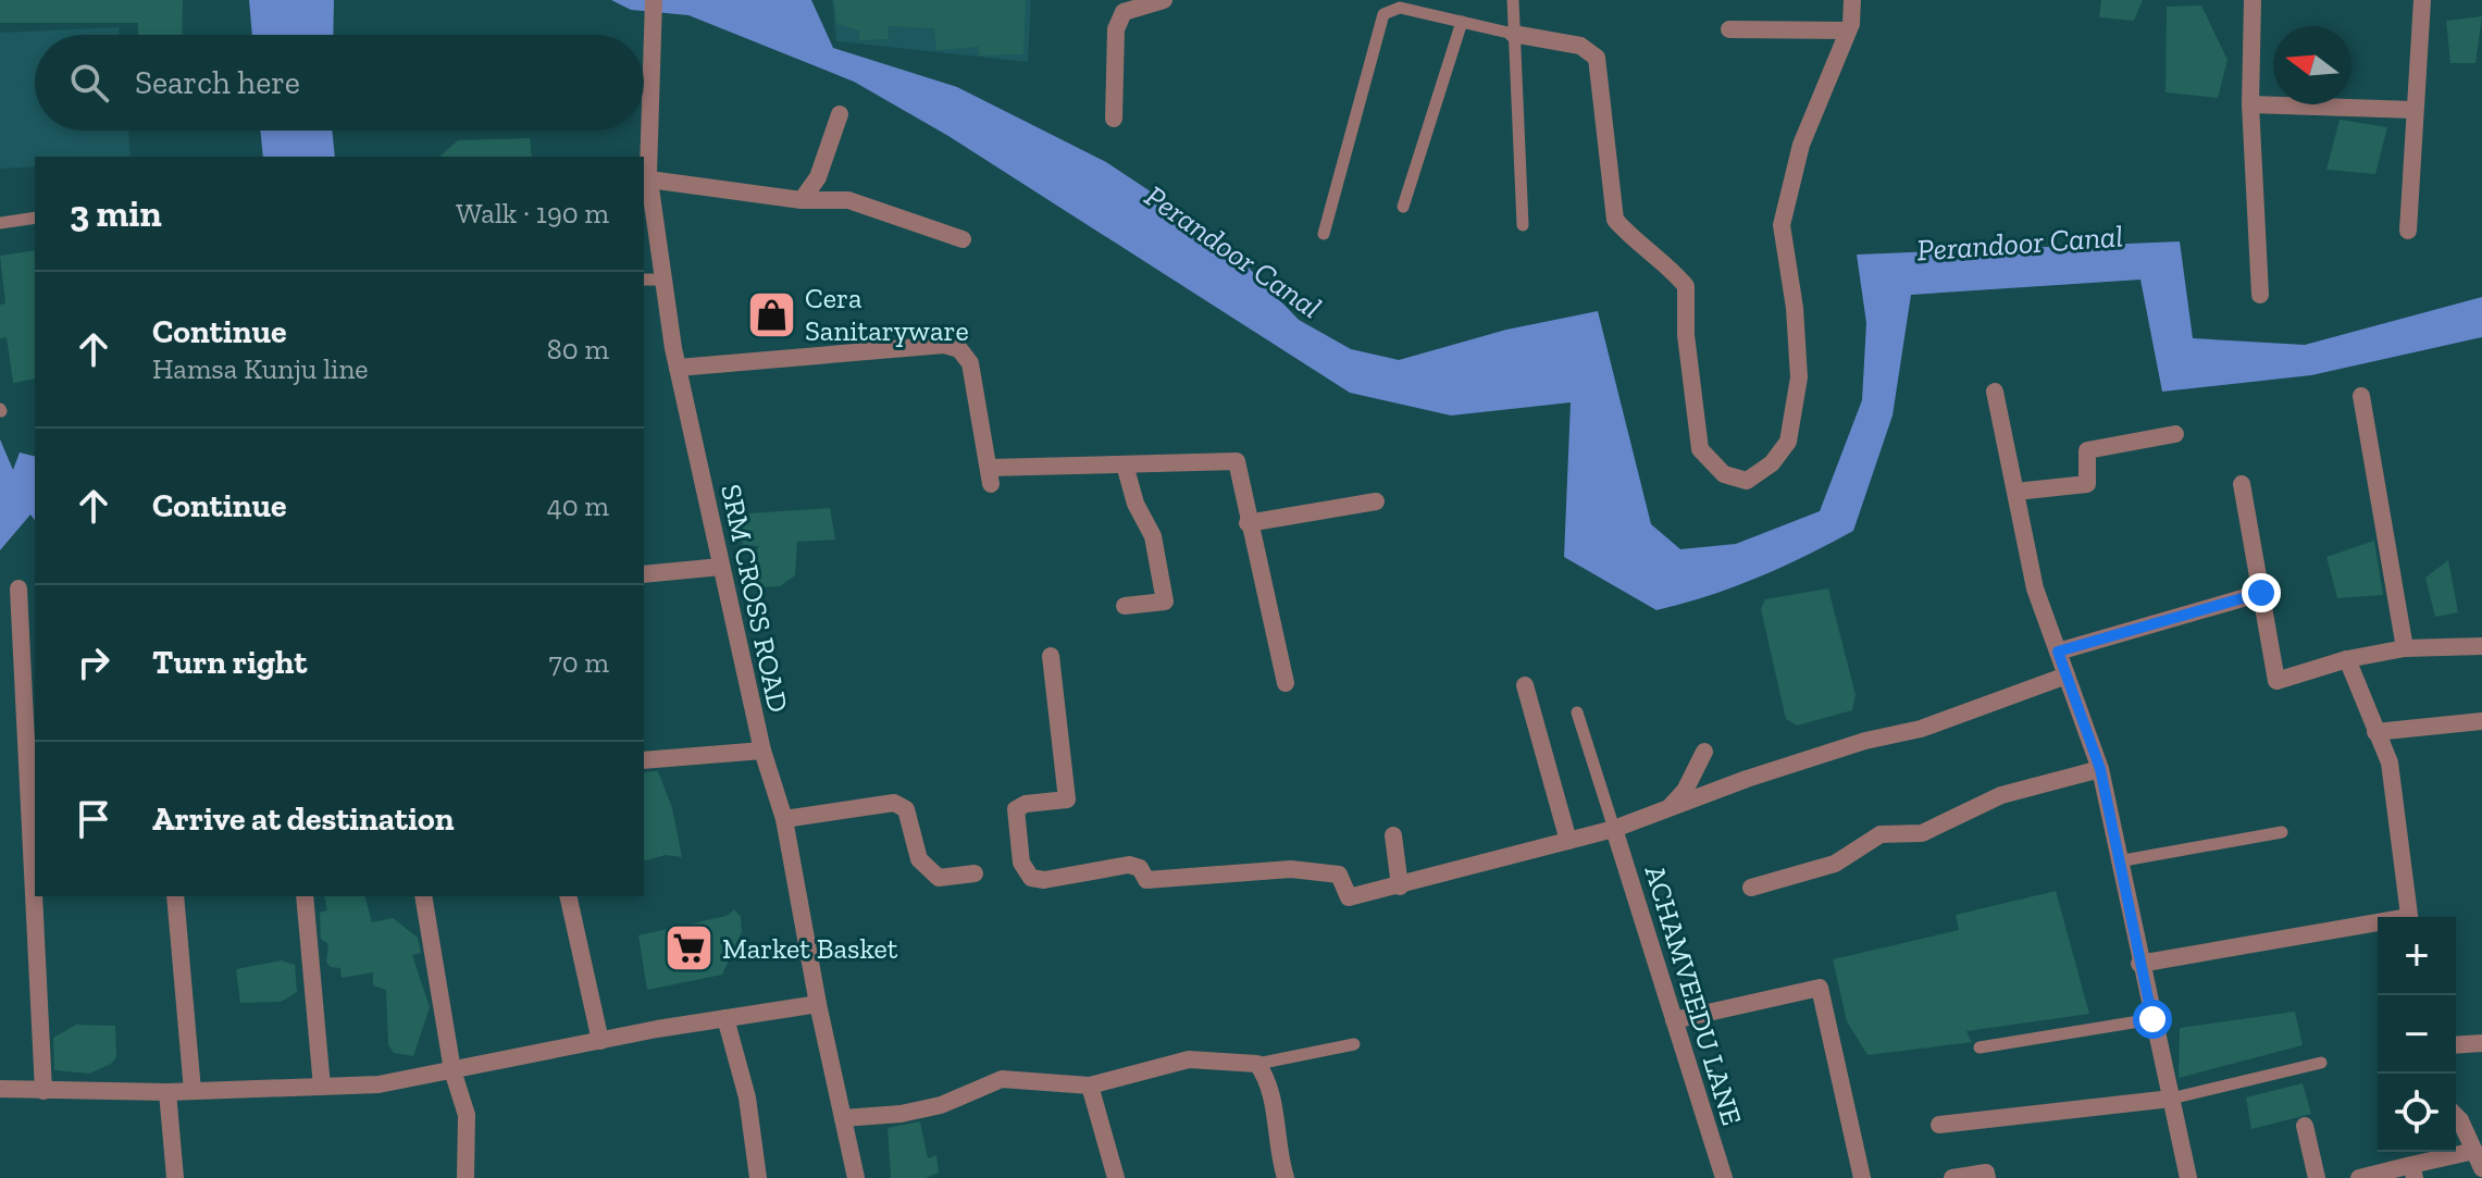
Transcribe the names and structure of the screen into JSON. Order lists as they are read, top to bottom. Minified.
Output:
{"streets":{"street":["SRM CROSS ROAD","ACHAMVEEDU LANE"]},"water":["Perandoor Canal"],"places":{"shop":["Cera Sanitaryware"],"supermarket":["Market Basket"]},"north":"left","page":{"search":"Search here","heading":["3 min","Walk · 190 m"],"list":[["Continue","Hamsa Kunju line","80 m"],["Continue","40 m"],["Turn right","70 m"],"Arrive at destination"],"map_buttons":["+","−"]}}
